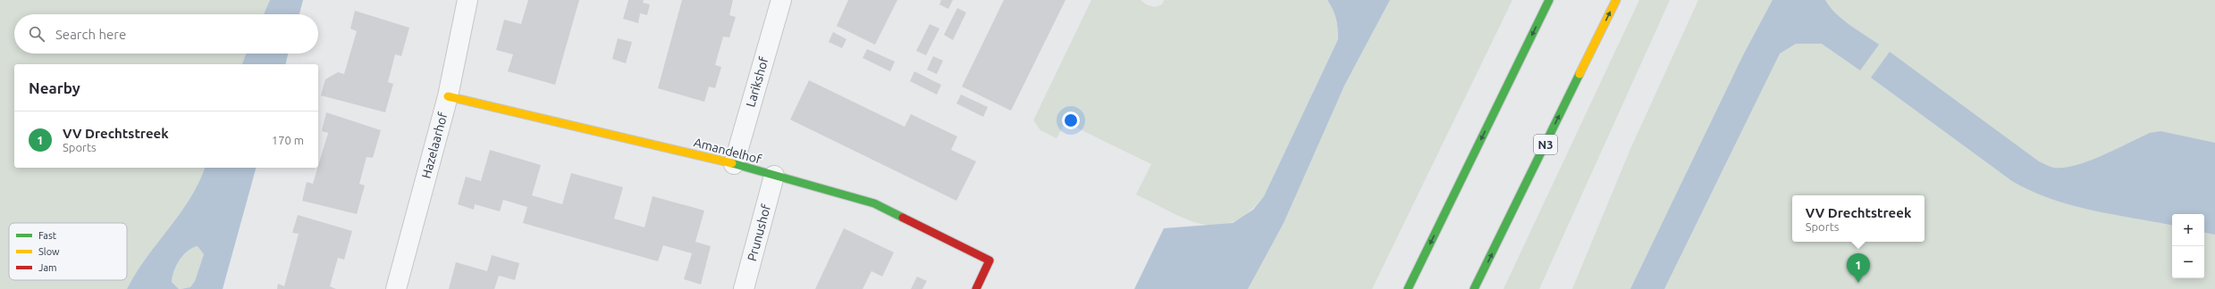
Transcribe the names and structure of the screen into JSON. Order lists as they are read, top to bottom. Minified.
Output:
{"streets":{"main road":["N3","Amandelhof"],"street":["Larikshof","Hazelaarhof","Prunushof"]},"crossings":[["Larikshof","Amandelhof"],["Hazelaarhof","Amandelhof"],["Amandelhof","Prunushof"]],"legend":["Fast","Slow","Jam"],"page":{"search":"Search here","heading":"Nearby","list":[{"mark":"1","name":"VV Drechtstreek","note":"Sports","value":"170 m"}],"popup":["VV Drechtstreek","Sports"],"map_buttons":["+","−"],"pins":"1"}}
